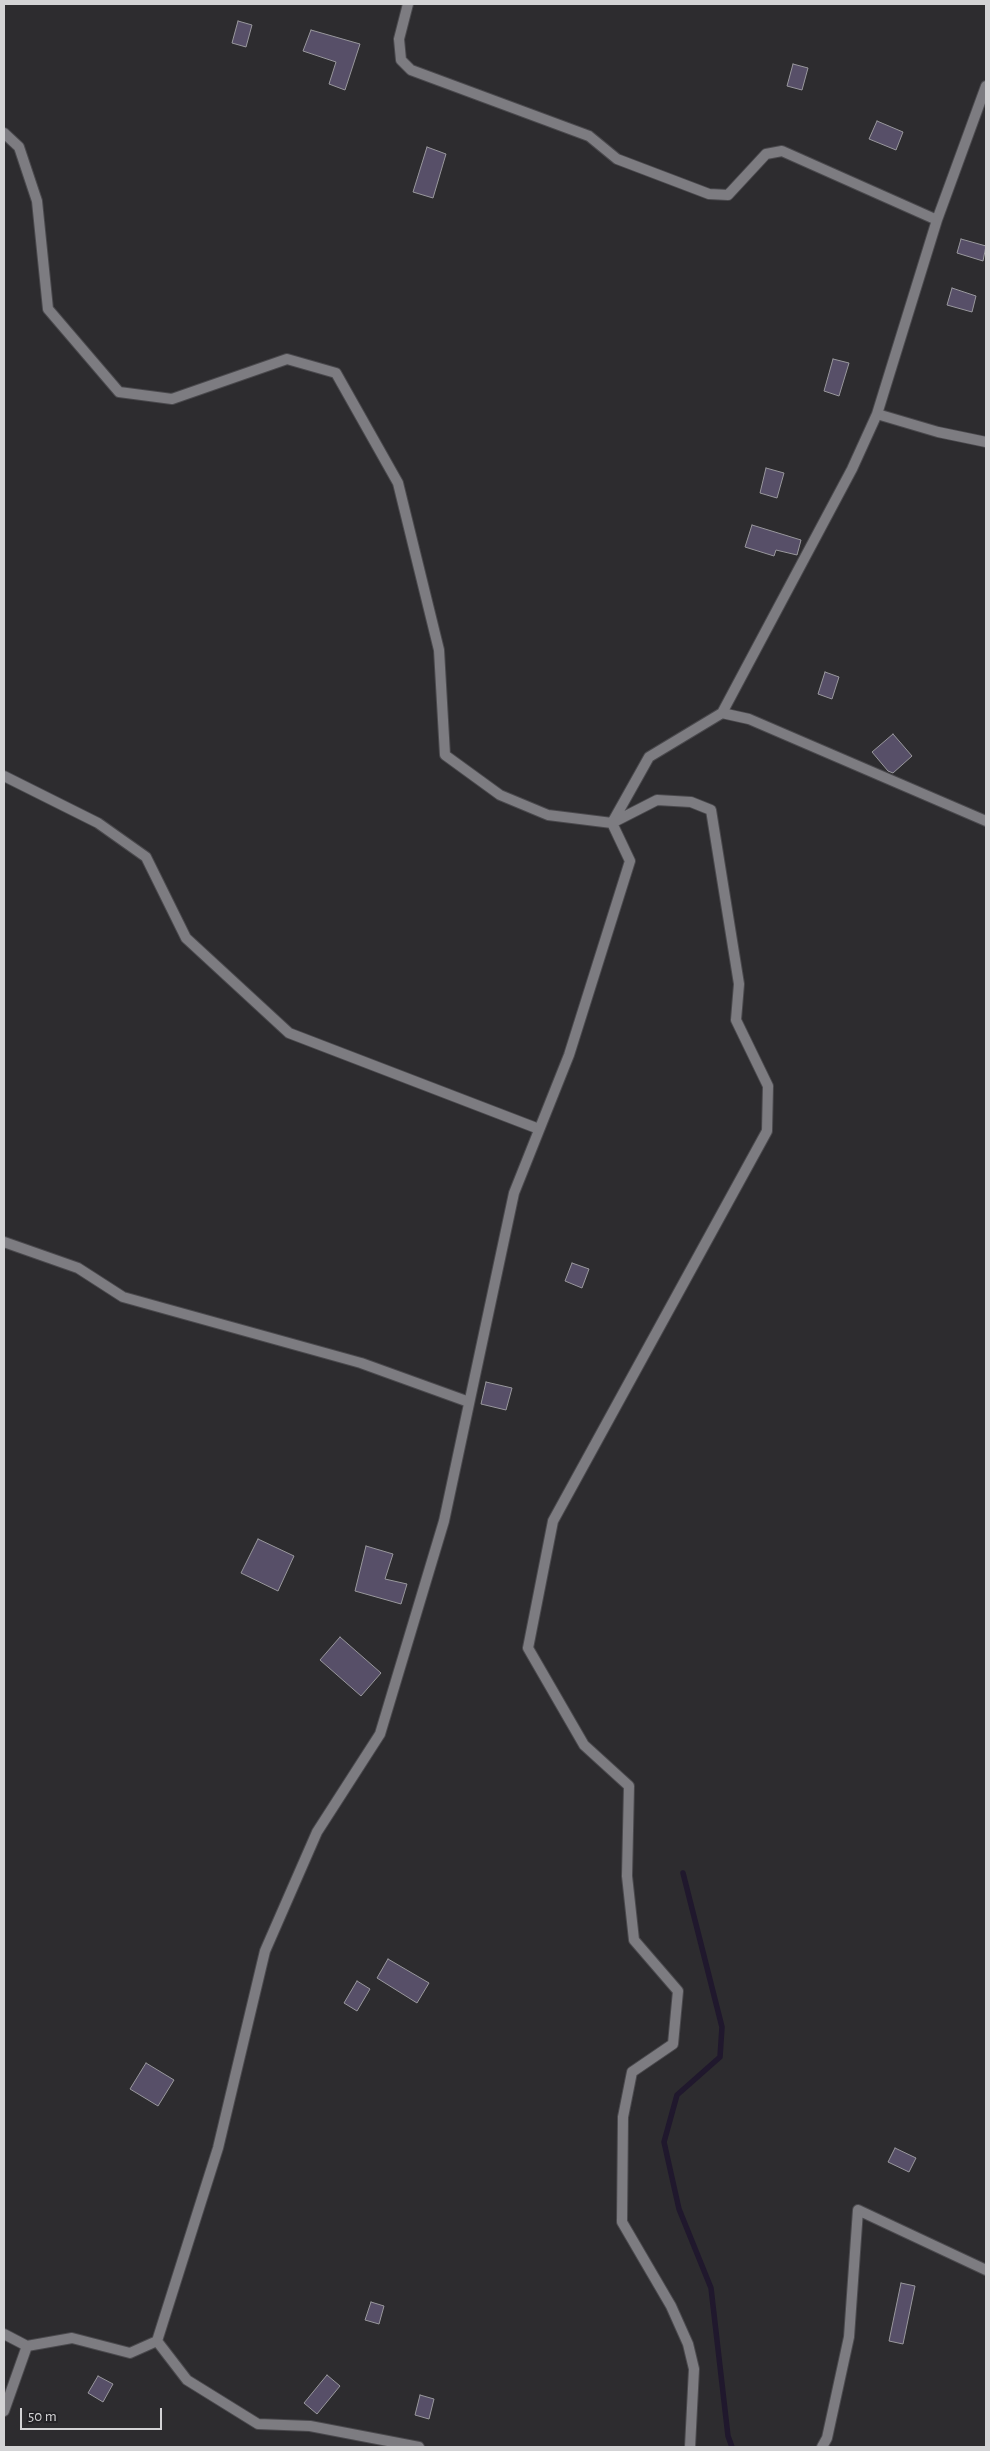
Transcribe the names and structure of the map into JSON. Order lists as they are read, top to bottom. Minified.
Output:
{"scale_bar":"50 m"}
